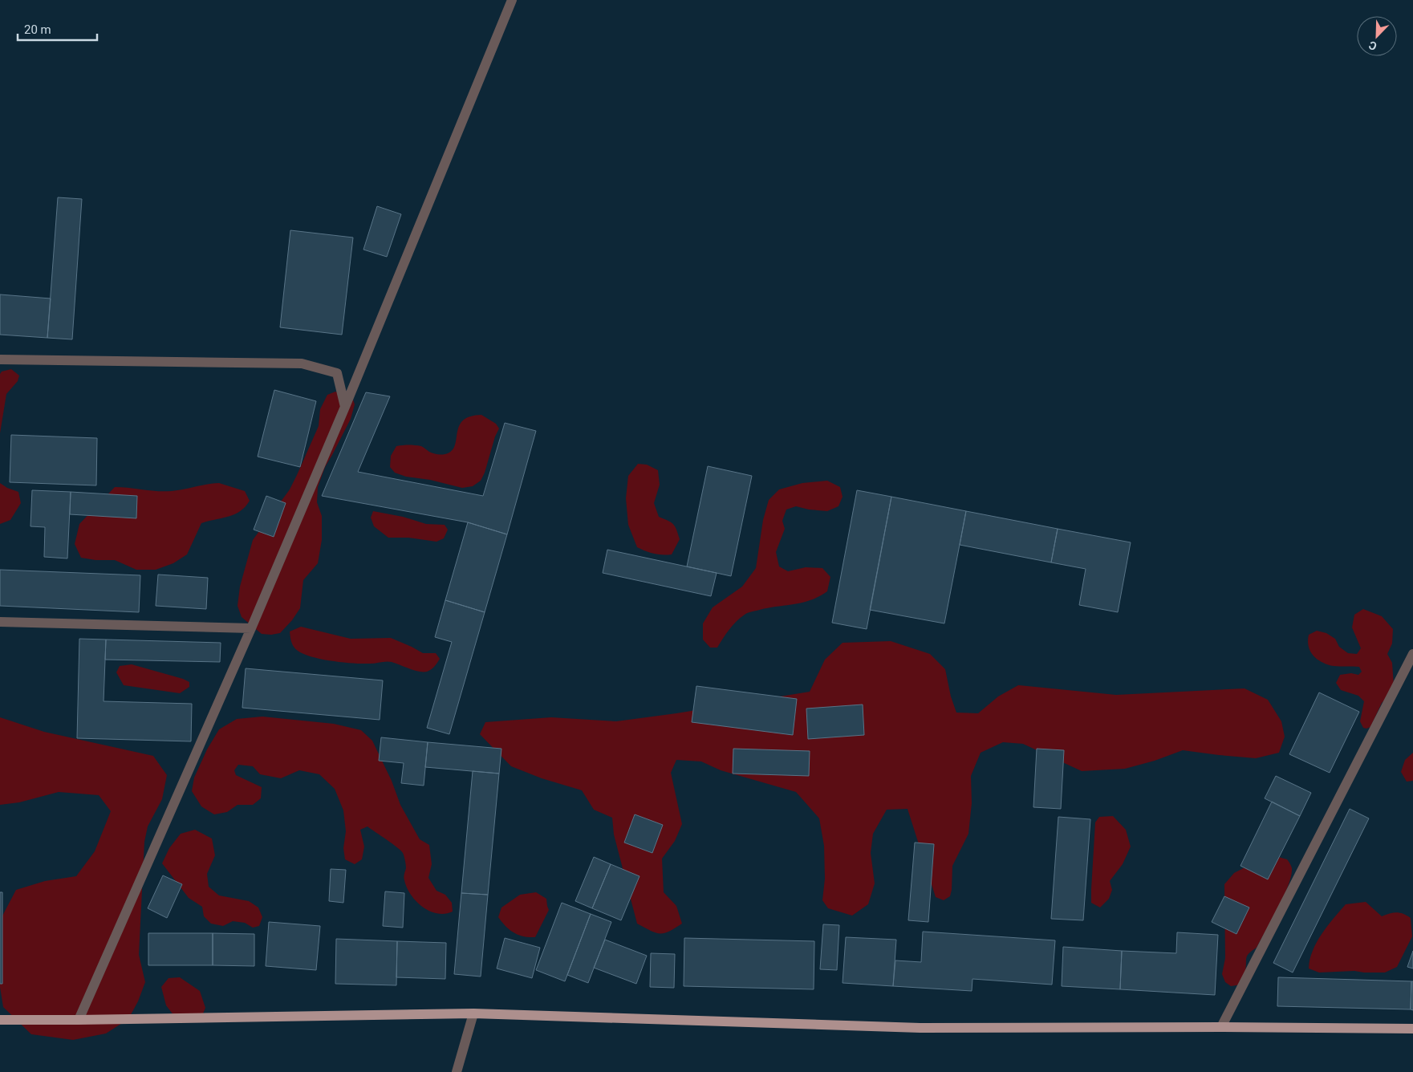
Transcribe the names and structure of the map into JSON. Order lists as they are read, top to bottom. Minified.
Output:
{"scale_bar":"20 m","north":"bottom left"}
